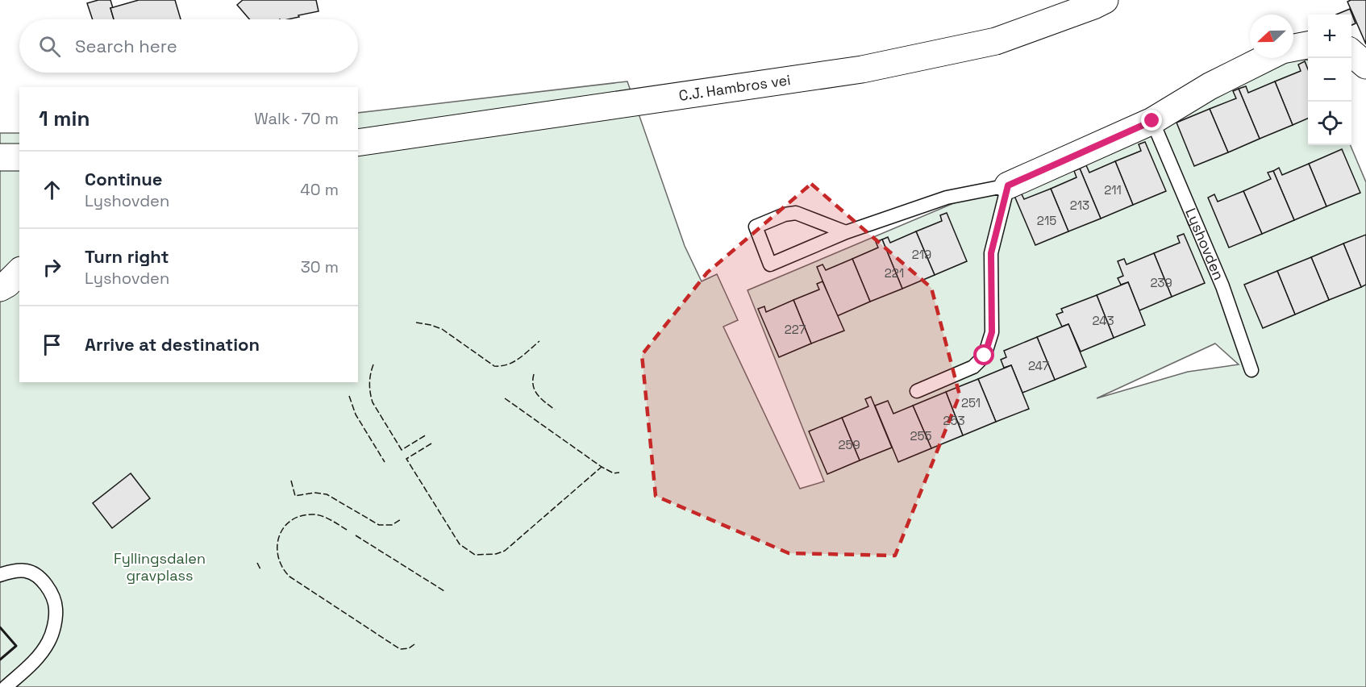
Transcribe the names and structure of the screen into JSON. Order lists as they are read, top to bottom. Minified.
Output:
{"streets":{"main road":["C.J. Hambros vei"],"lane":["Lyshovden"]},"parks":["Fyllingsdalen gravplass"],"house_numbers":["211","213","215","219","221","239","243","227","247","251","253","255","259"],"north":"left","page":{"map_buttons":["+","−"],"search":"Search here","heading":["1 min","Walk · 70 m"],"list":[["Continue","Lyshovden","40 m"],["Turn right","Lyshovden","30 m"],"Arrive at destination"]}}
